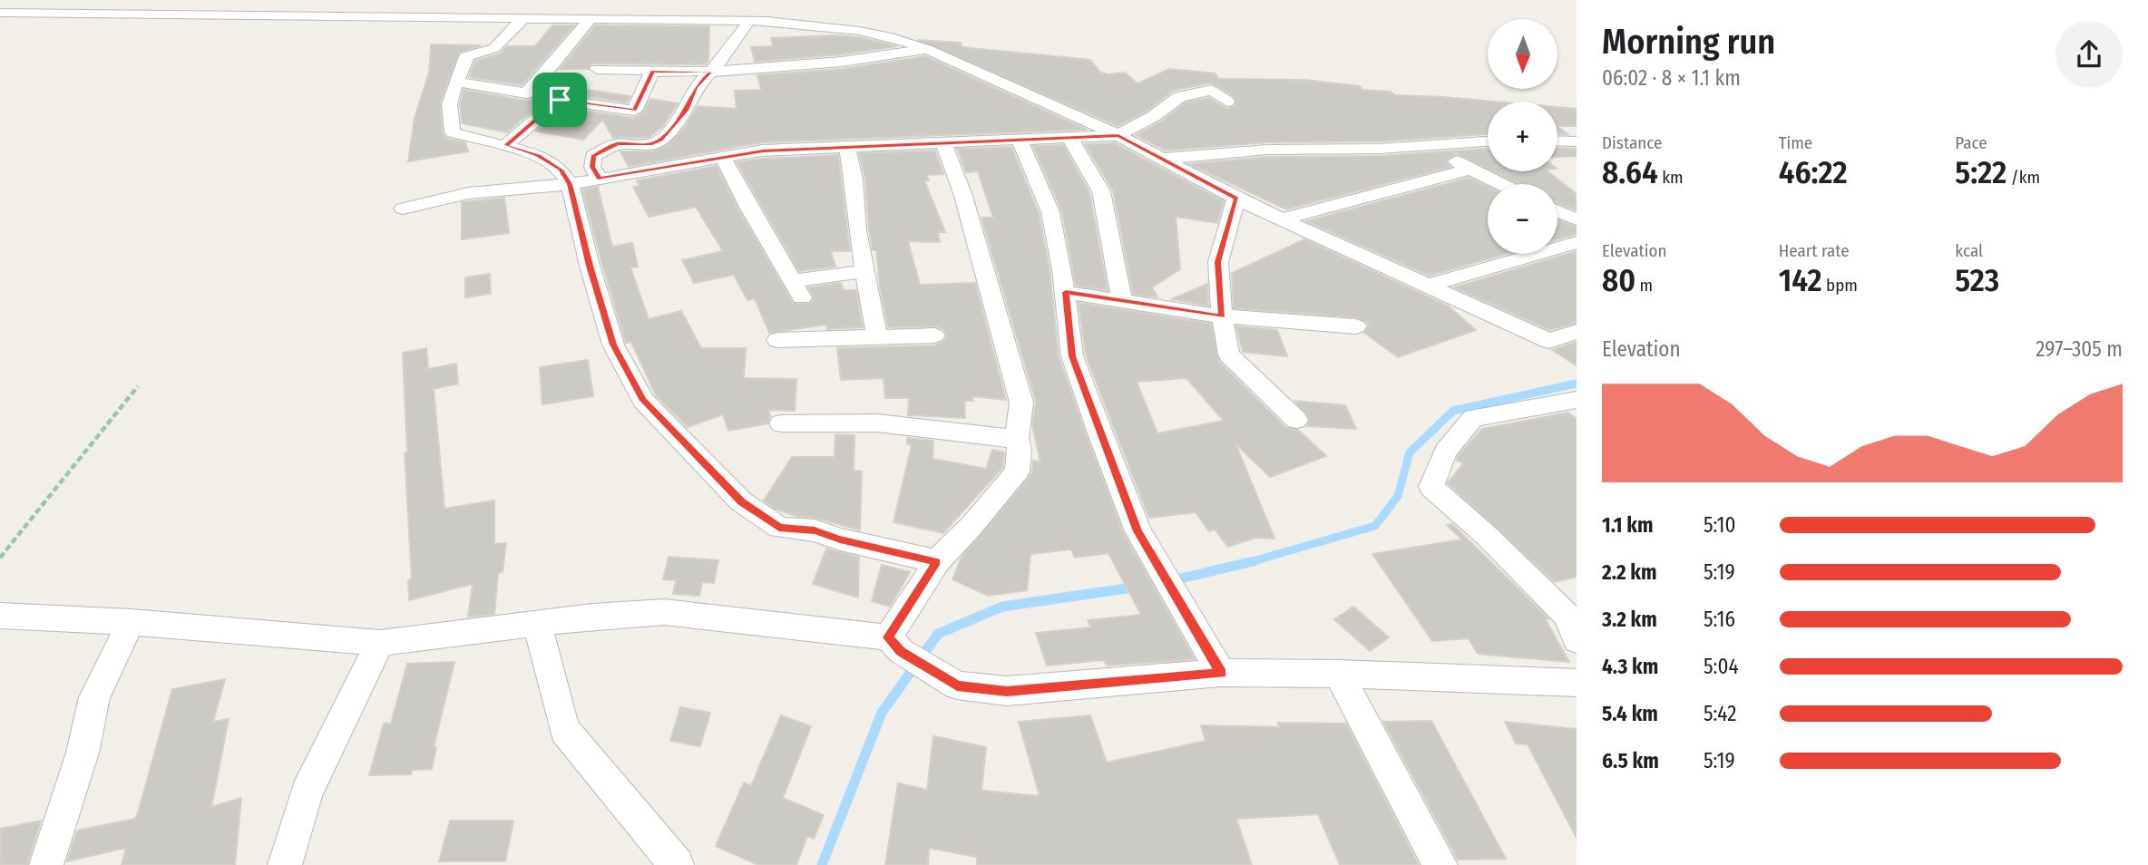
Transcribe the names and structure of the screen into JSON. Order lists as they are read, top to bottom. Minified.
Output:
{"north":"bottom","page":{"heading":["Morning run","06:02 · 8 × 1.1 km"],"map_buttons":["+","−"],"stats":[["Distance","8.64 km"],["Time","46:22"],["Pace","5:22 /km"],["Elevation","80 m"],["Heart rate","142 bpm"],["kcal","523"]],"chart":["Elevation","297–305 m"],"list":[{"name":"1.1 km","note":"5:10"},{"name":"2.2 km","note":"5:19"},{"name":"3.2 km","note":"5:16"},{"name":"4.3 km","note":"5:04"},{"name":"5.4 km","note":"5:42"},{"name":"6.5 km","note":"5:19"}]}}
